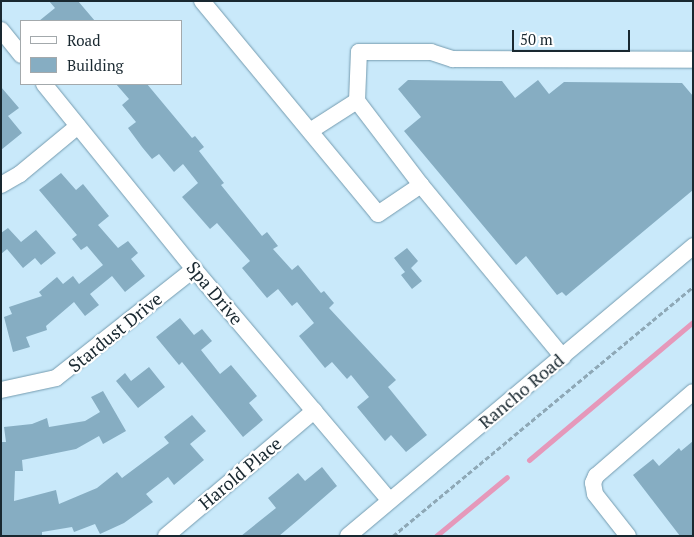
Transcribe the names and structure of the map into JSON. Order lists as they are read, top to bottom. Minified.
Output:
{"streets":{"street":["Spa Drive","Stardust Drive","Rancho Road","Harold Place"]},"crossings":[["Spa Drive","Stardust Drive"],["Spa Drive","Rancho Road"],["Spa Drive","Harold Place"]],"legend":["Road","Building"],"scale_bar":"50 m"}
